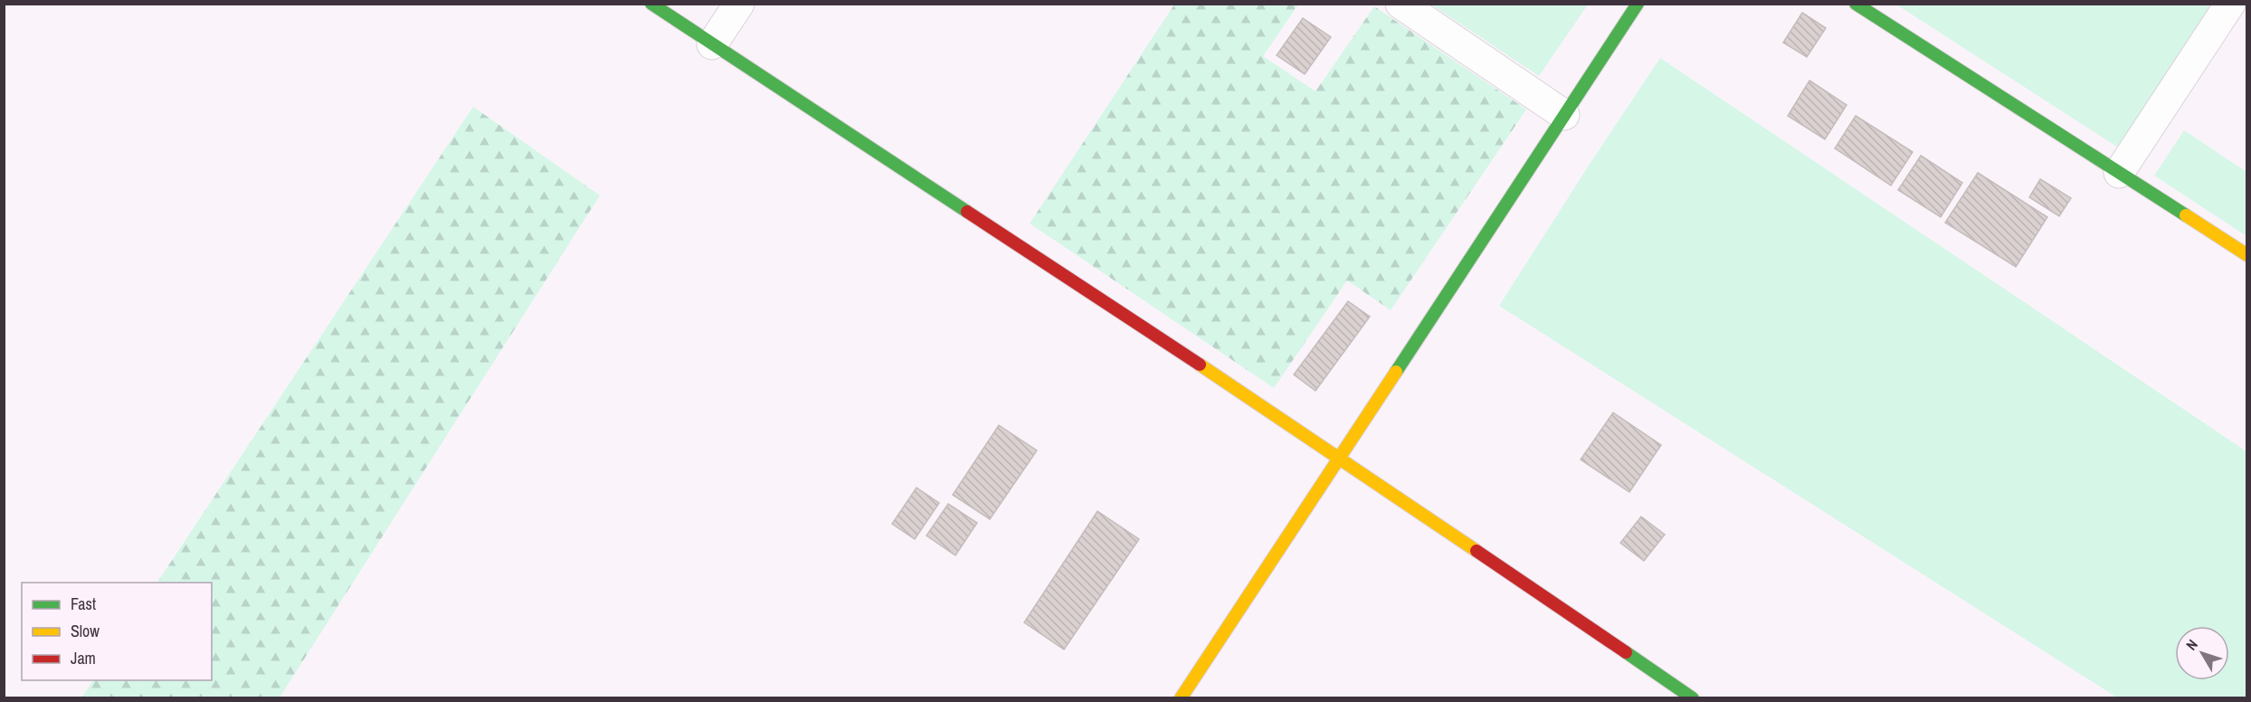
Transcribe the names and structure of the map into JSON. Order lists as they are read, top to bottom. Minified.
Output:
{"legend":["Fast","Slow","Jam"],"north":"top left"}
